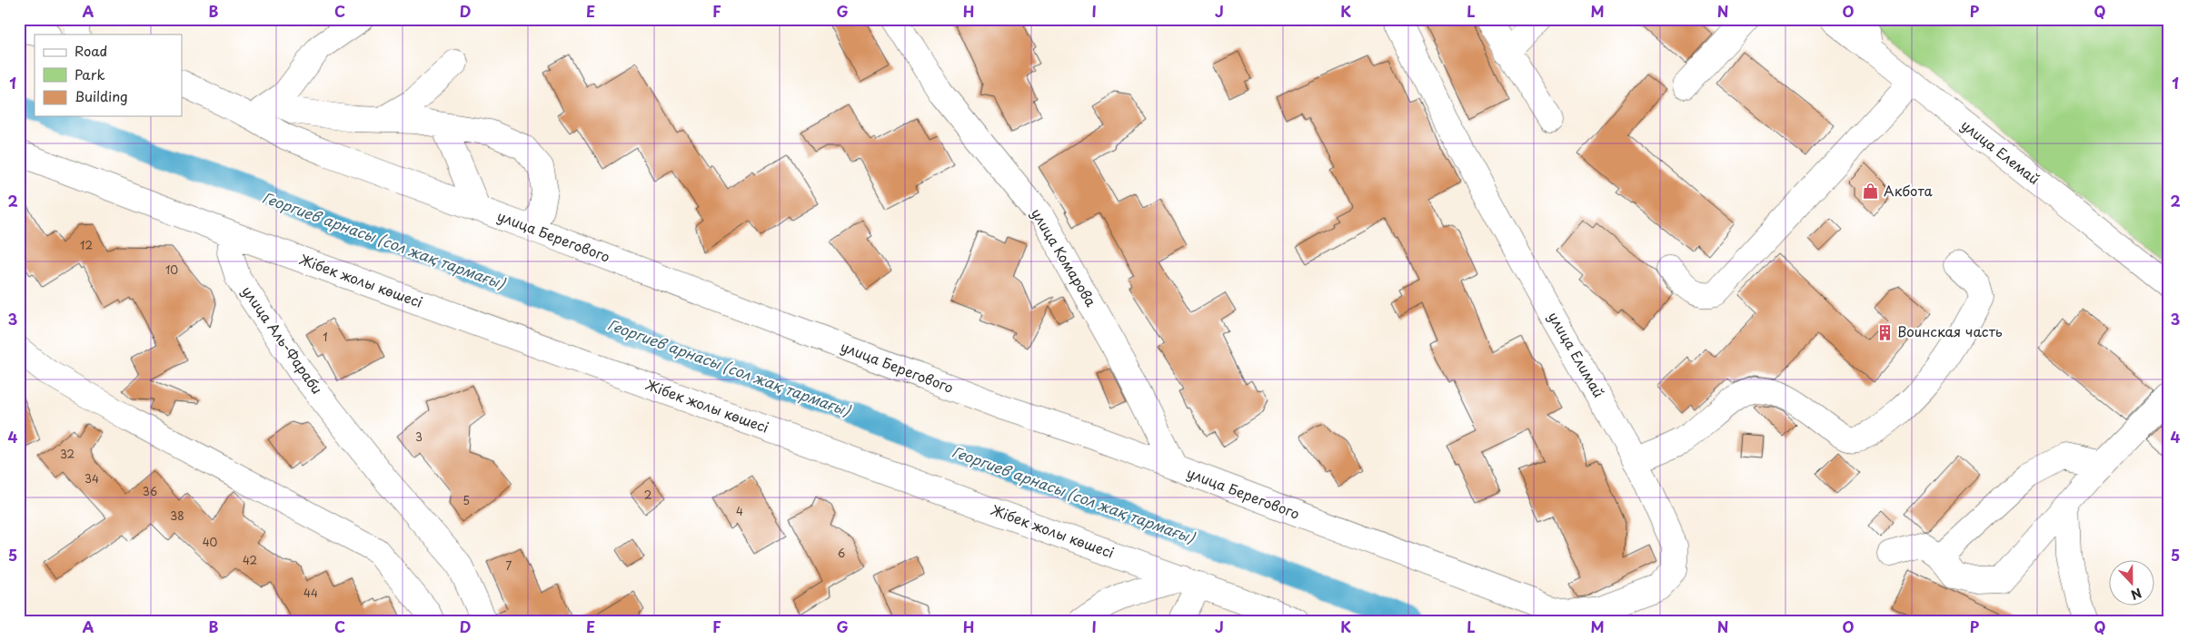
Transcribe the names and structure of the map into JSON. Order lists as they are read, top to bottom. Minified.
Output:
{"streets":{"street":["улица Елемай","улица Берегового","улица Комарова","Жібек жолы көшесі","улица Аль-Фараби","улица Елимай"]},"crossings":[["улица Берегового","улица Комарова"],["улица Берегового","улица Елимай"],["Жібек жолы көшесі","улица Аль-Фараби"]],"water":["Георгиев арнасы (сол жақ тармағы)"],"places":{"shop":["Акбота"],"building":["Воинская часть"]},"house_numbers":["12","10","1","3","32","34","36","2","5","4","38","40","6","42","7","44"],"legend":["Road","Park","Building"],"north":"bottom","grid":{"columns":["A","B","C","D","E","F","G","H","I","J","K","L","M","N","O","P","Q"],"rows":["1","2","3","4","5"]}}
